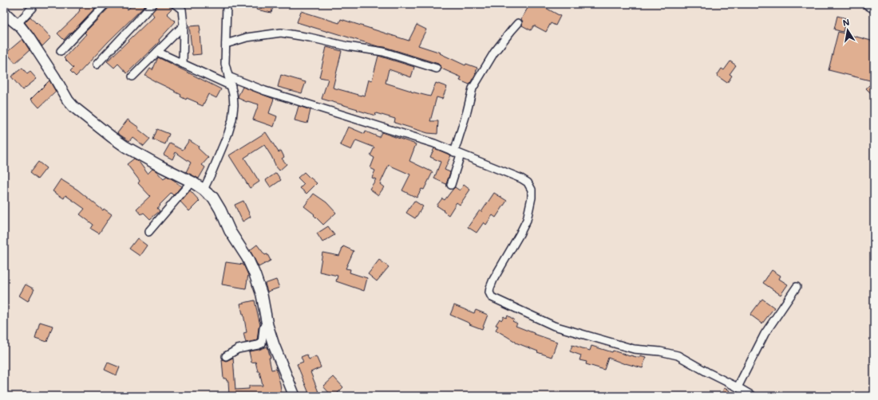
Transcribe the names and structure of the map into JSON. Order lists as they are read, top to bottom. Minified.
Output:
{"north":"top"}
